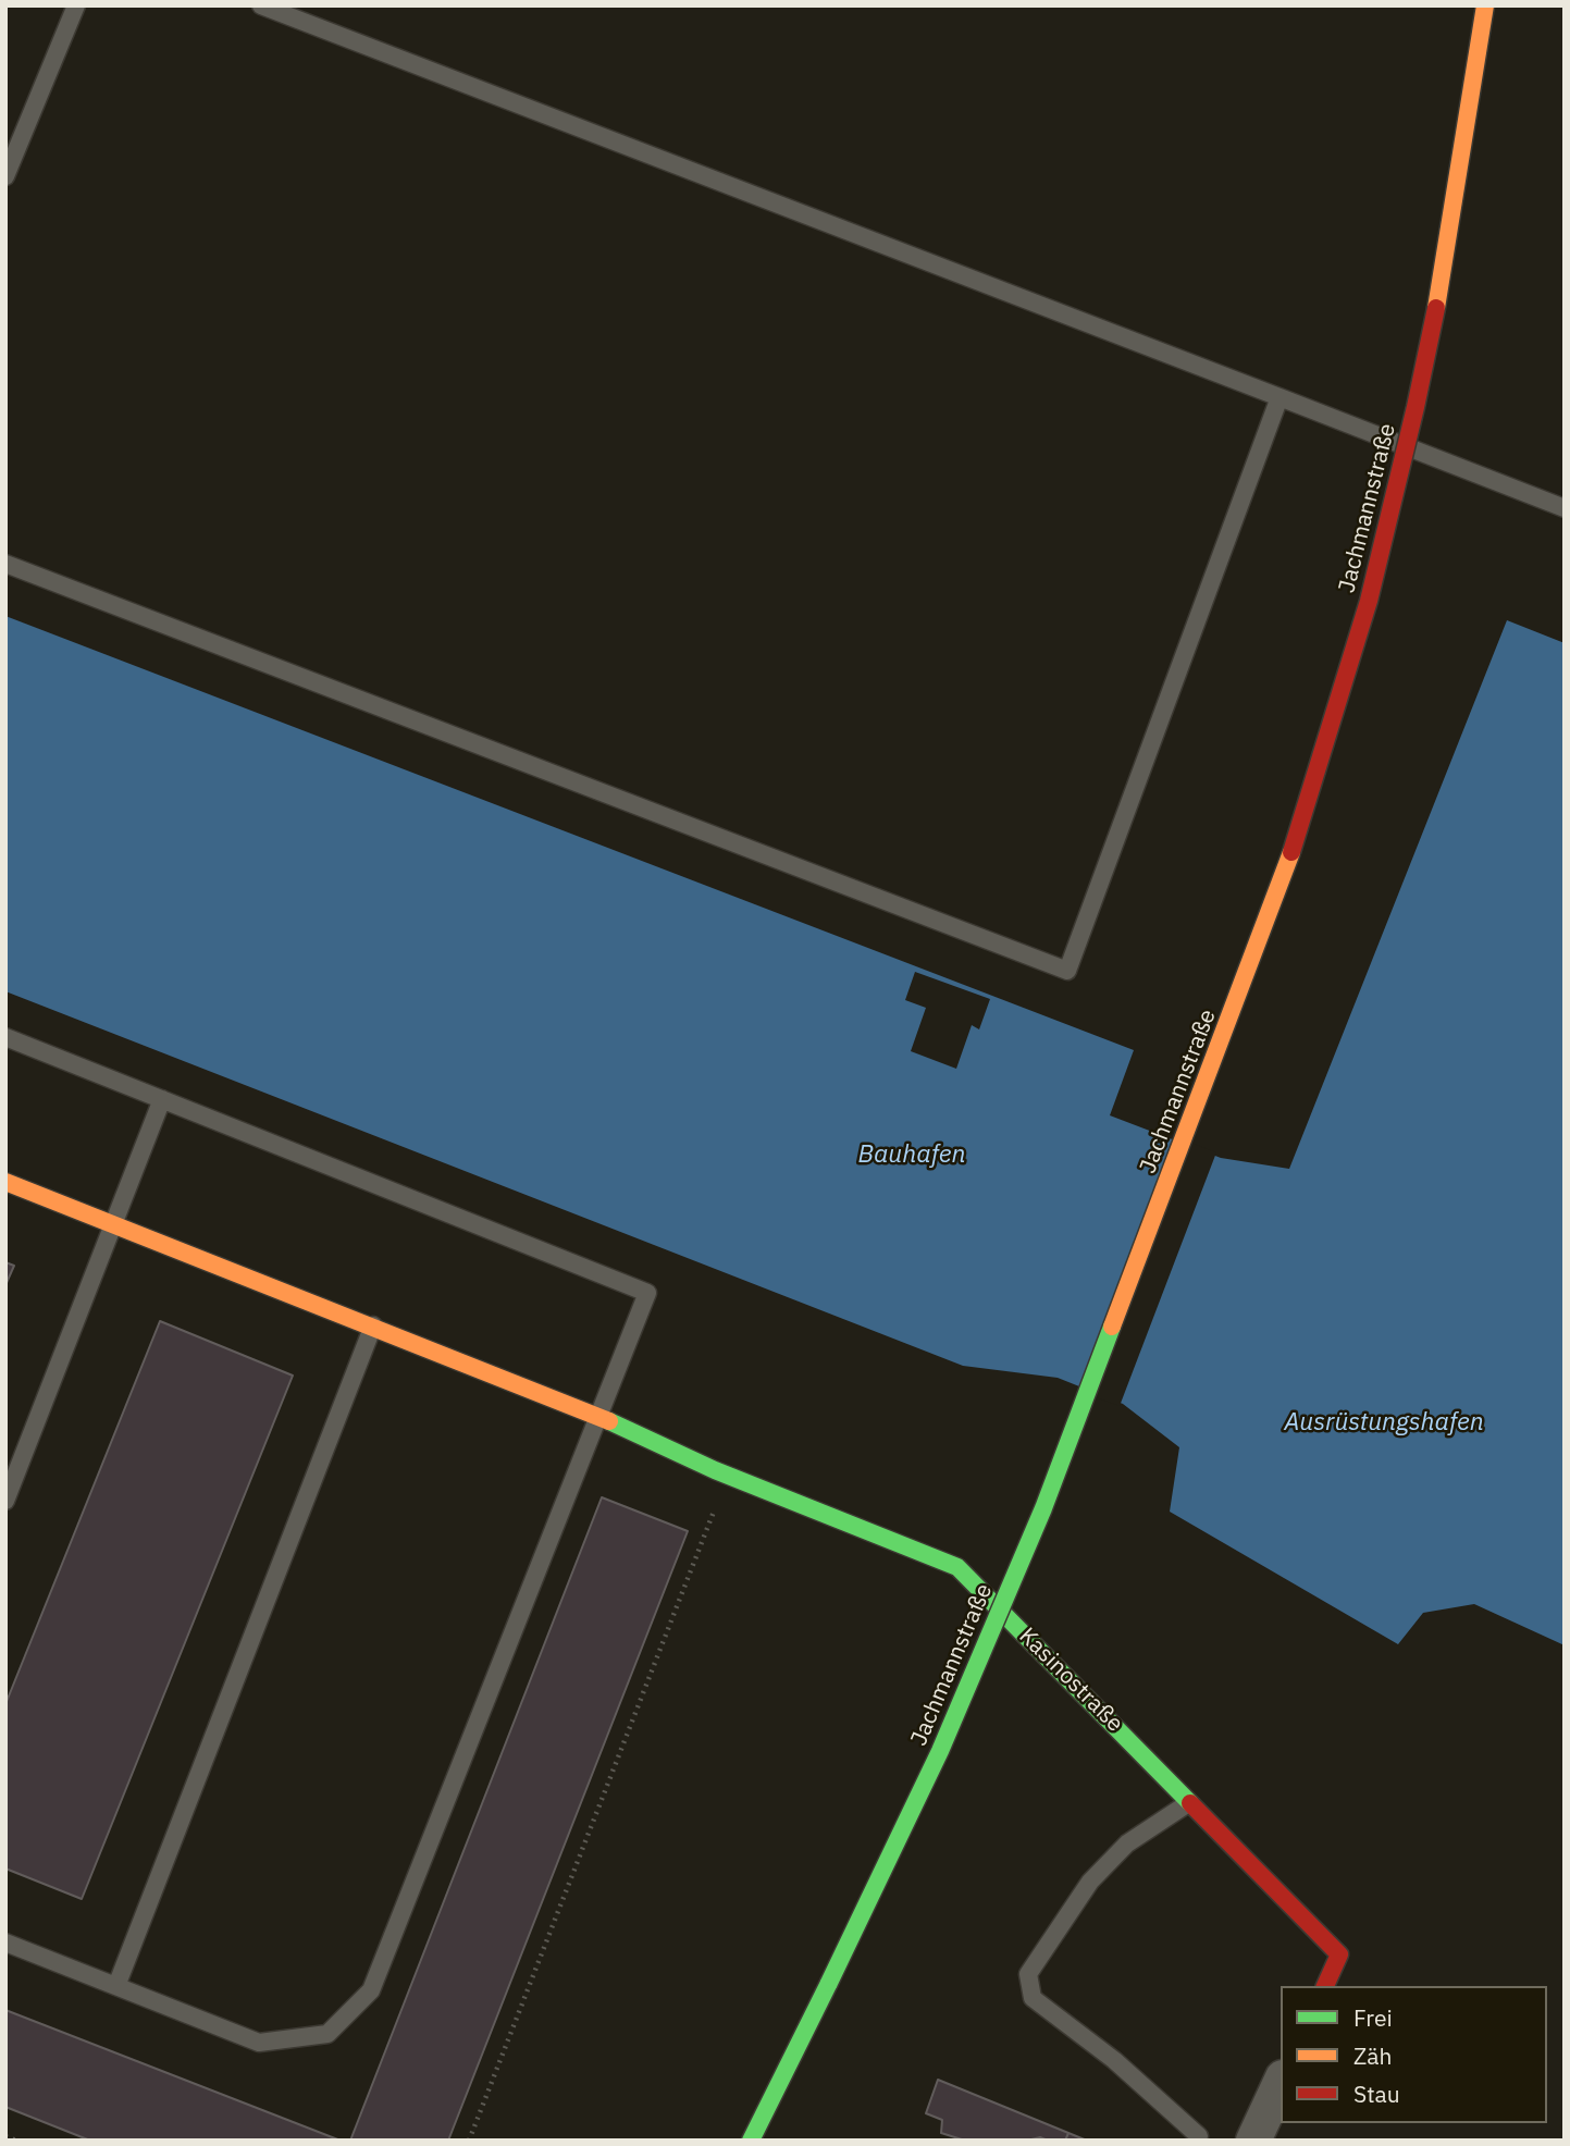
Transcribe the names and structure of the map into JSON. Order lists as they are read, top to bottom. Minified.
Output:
{"streets":{"street":["Jachmannstraße","Kasinostraße"]},"water":["Bauhafen","Ausrüstungshafen"],"legend":["Frei","Zäh","Stau"]}
